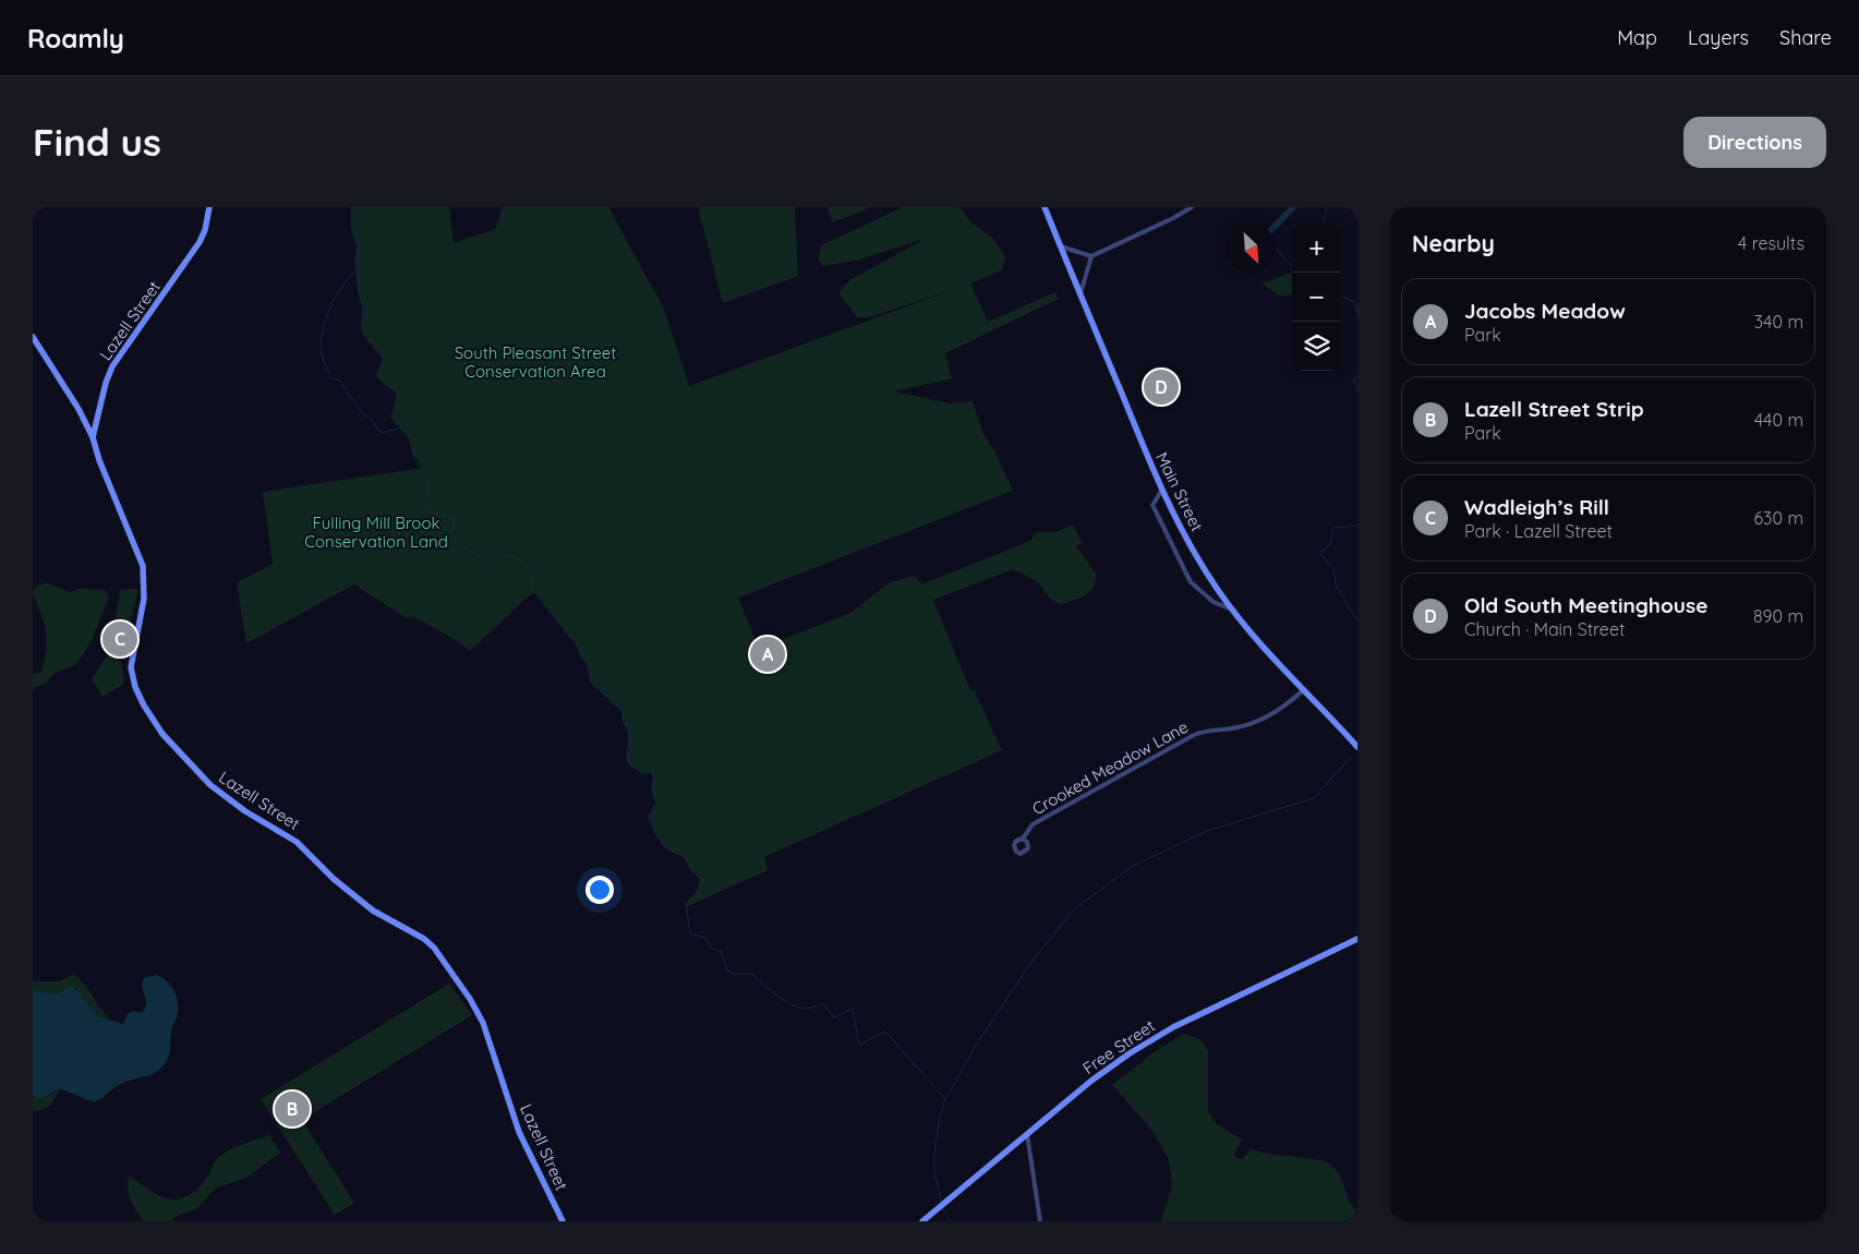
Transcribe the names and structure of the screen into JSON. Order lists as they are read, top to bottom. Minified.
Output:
{"streets":{"street":["Lazell Street","Main Street","Crooked Meadow Lane","Free Street"]},"crossings":[["Main Street","Crooked Meadow Lane"]],"parks":["South Pleasant Street Conservation Area","Fulling Mill Brook Conservation Land"],"north":"bottom right","page":{"header":"Roamly","nav":["Map","Layers","Share"],"buttons":"Directions","title":"Find us","heading":["Nearby","4 results"],"map_buttons":["+","−"],"list":[{"mark":"A","name":"Jacobs Meadow","note":"Park","value":"340 m"},{"mark":"B","name":"Lazell Street Strip","note":"Park","value":"440 m"},{"mark":"C","name":"Wadleigh’s Rill","note":"Park · Lazell Street","value":"630 m"},{"mark":"D","name":"Old South Meetinghouse","note":"Church · Main Street","value":"890 m"}],"pins":["D","C","A","B"]}}
